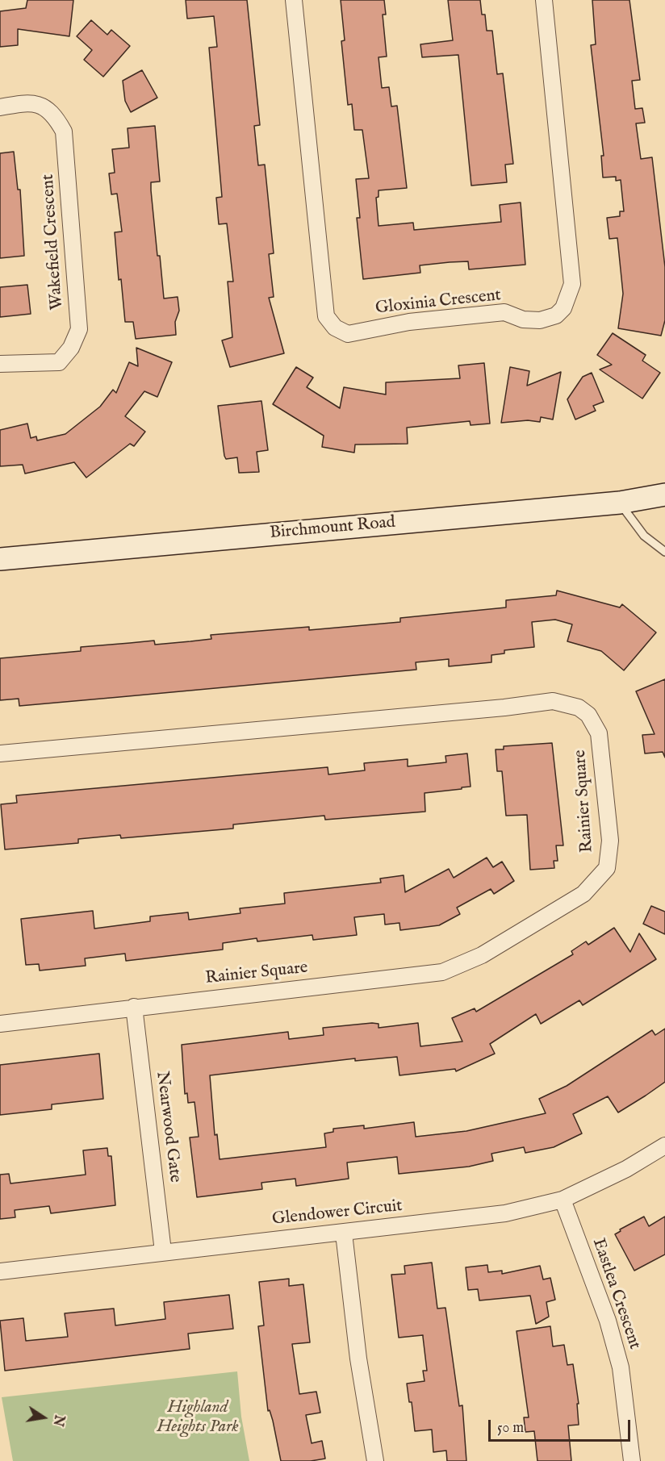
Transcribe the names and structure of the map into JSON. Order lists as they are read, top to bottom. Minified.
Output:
{"streets":{"main road":["Birchmount Road"],"street":["Wakefield Crescent","Gloxinia Crescent","Rainier Square","Nearwood Gate","Glendower Circuit","Eastlea Crescent"]},"crossings":[["Rainier Square","Nearwood Gate"],["Nearwood Gate","Glendower Circuit"],["Glendower Circuit","Eastlea Crescent"]],"parks":["Highland Heights Park"],"scale_bar":"50 m","north":"right"}
